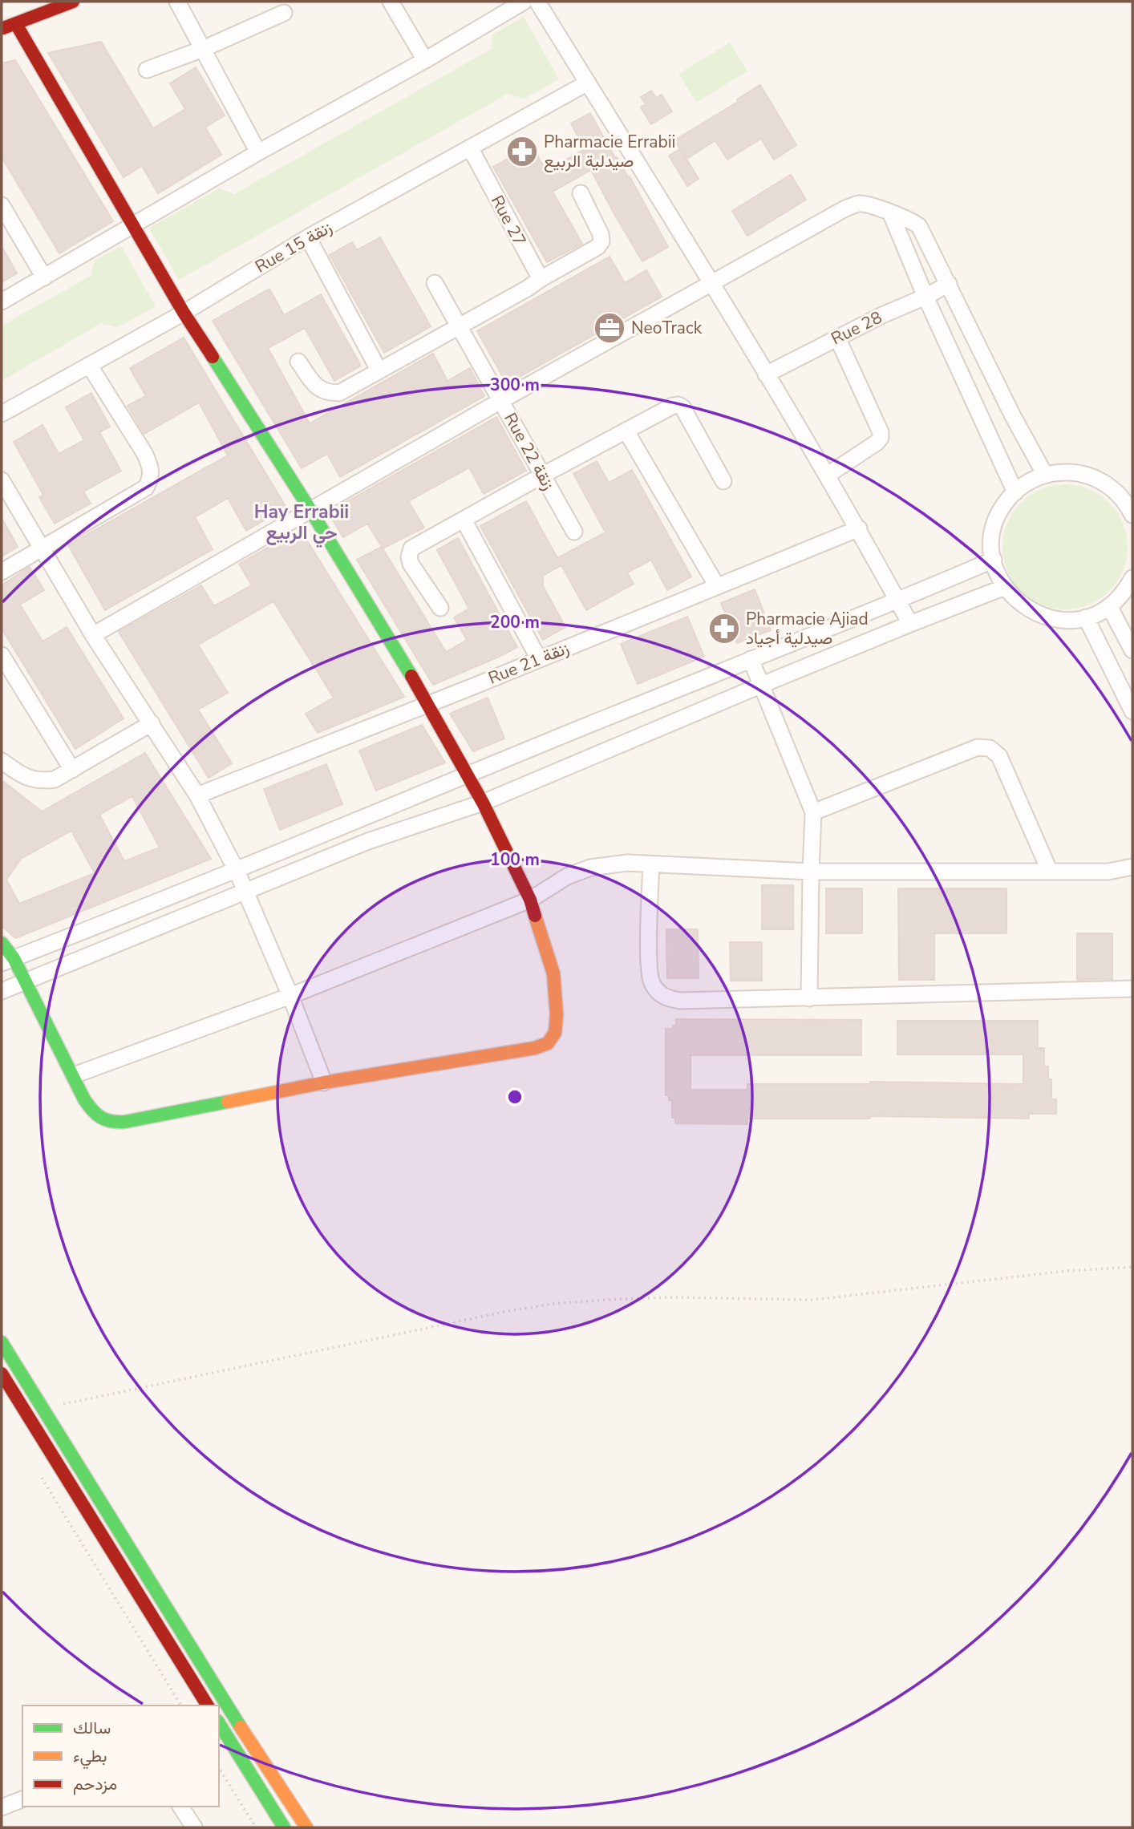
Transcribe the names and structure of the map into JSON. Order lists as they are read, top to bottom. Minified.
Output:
{"streets":{"street":["Rue 27","Rue 15 زنقة","Rue 28","Rue 22 زنقة","Rue 21 زنقة"]},"crossings":[["Rue 27","Rue 15 زنقة"]],"districts":["Hay Errabii حي الربيع"],"places":{"pharmacy":["Pharmacie Errabii صيدلية الربيع","Pharmacie Ajiad صيدلية أجياد"],"office":["NeoTrack"]},"legend":["سالك","بطيء","مزدحم"],"rings":["300 m","200 m","100 m"]}
